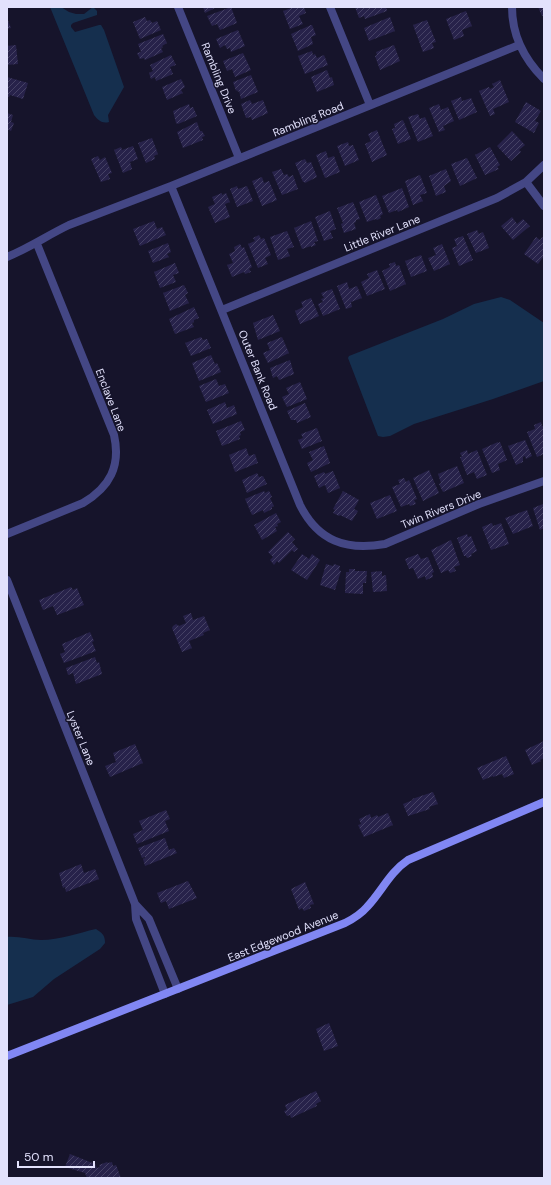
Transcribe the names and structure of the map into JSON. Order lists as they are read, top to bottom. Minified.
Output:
{"streets":{"main road":["East Edgewood Avenue"],"street":["Rambling Drive","Rambling Road","Little River Lane","Outer Bank Road","Enclave Lane","Twin Rivers Drive","Lyster Lane"]},"crossings":[["Rambling Drive","Rambling Road"],["Rambling Road","Outer Bank Road"],["Rambling Road","Enclave Lane"],["Little River Lane","Outer Bank Road"],["Outer Bank Road","Twin Rivers Drive"],["Lyster Lane","East Edgewood Avenue"]],"scale_bar":"50 m"}
